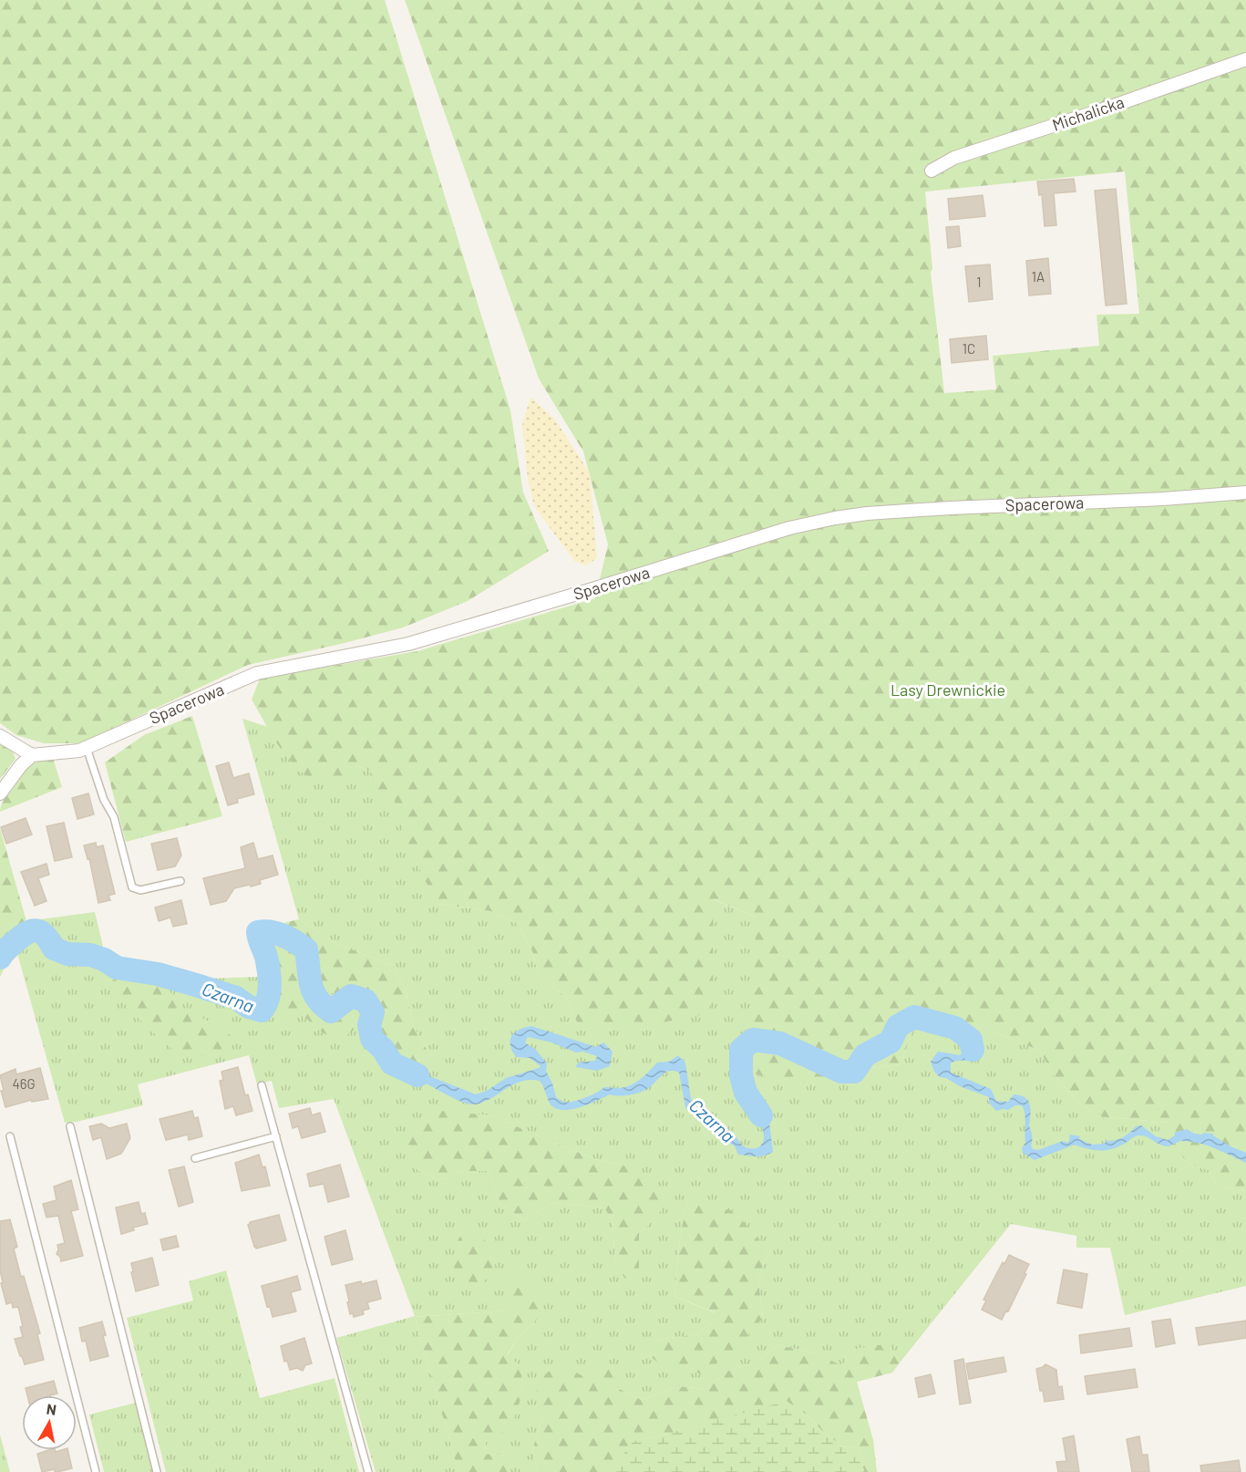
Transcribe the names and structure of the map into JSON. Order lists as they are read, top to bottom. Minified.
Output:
{"streets":{"street":["Michalicka","Spacerowa"]},"water":["Czarna"],"parks":["Lasy Drewnickie"],"house_numbers":["1A","1","1C","46G"],"north":"top"}
